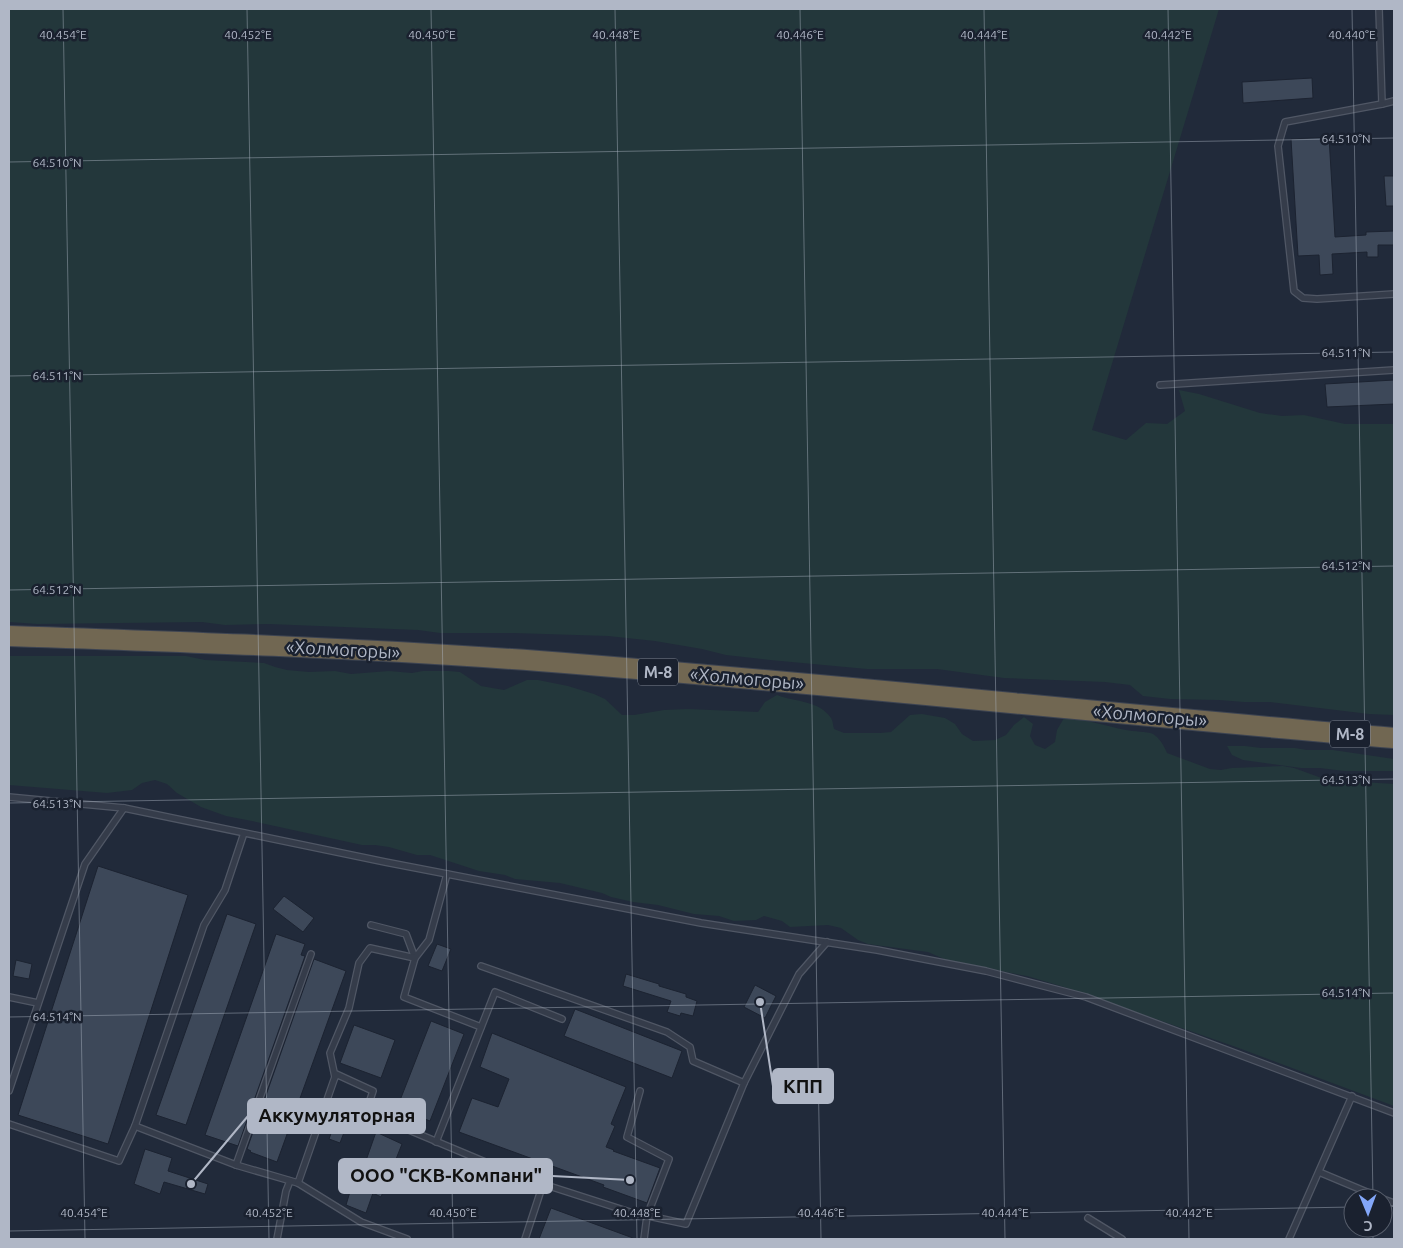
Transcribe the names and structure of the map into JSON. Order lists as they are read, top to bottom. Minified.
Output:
{"streets":{"highway":["«Холмогоры»","М-8"]},"places":["КПП","ООО \"СКВ-Компани\"","Аккумуляторная"],"north":"bottom","coordinates":["40.454°E","40.452°E","40.450°E","40.448°E","40.446°E","40.444°E","40.442°E","40.440°E","64.510°N","64.511°N","64.512°N","64.513°N","64.514°N"]}
